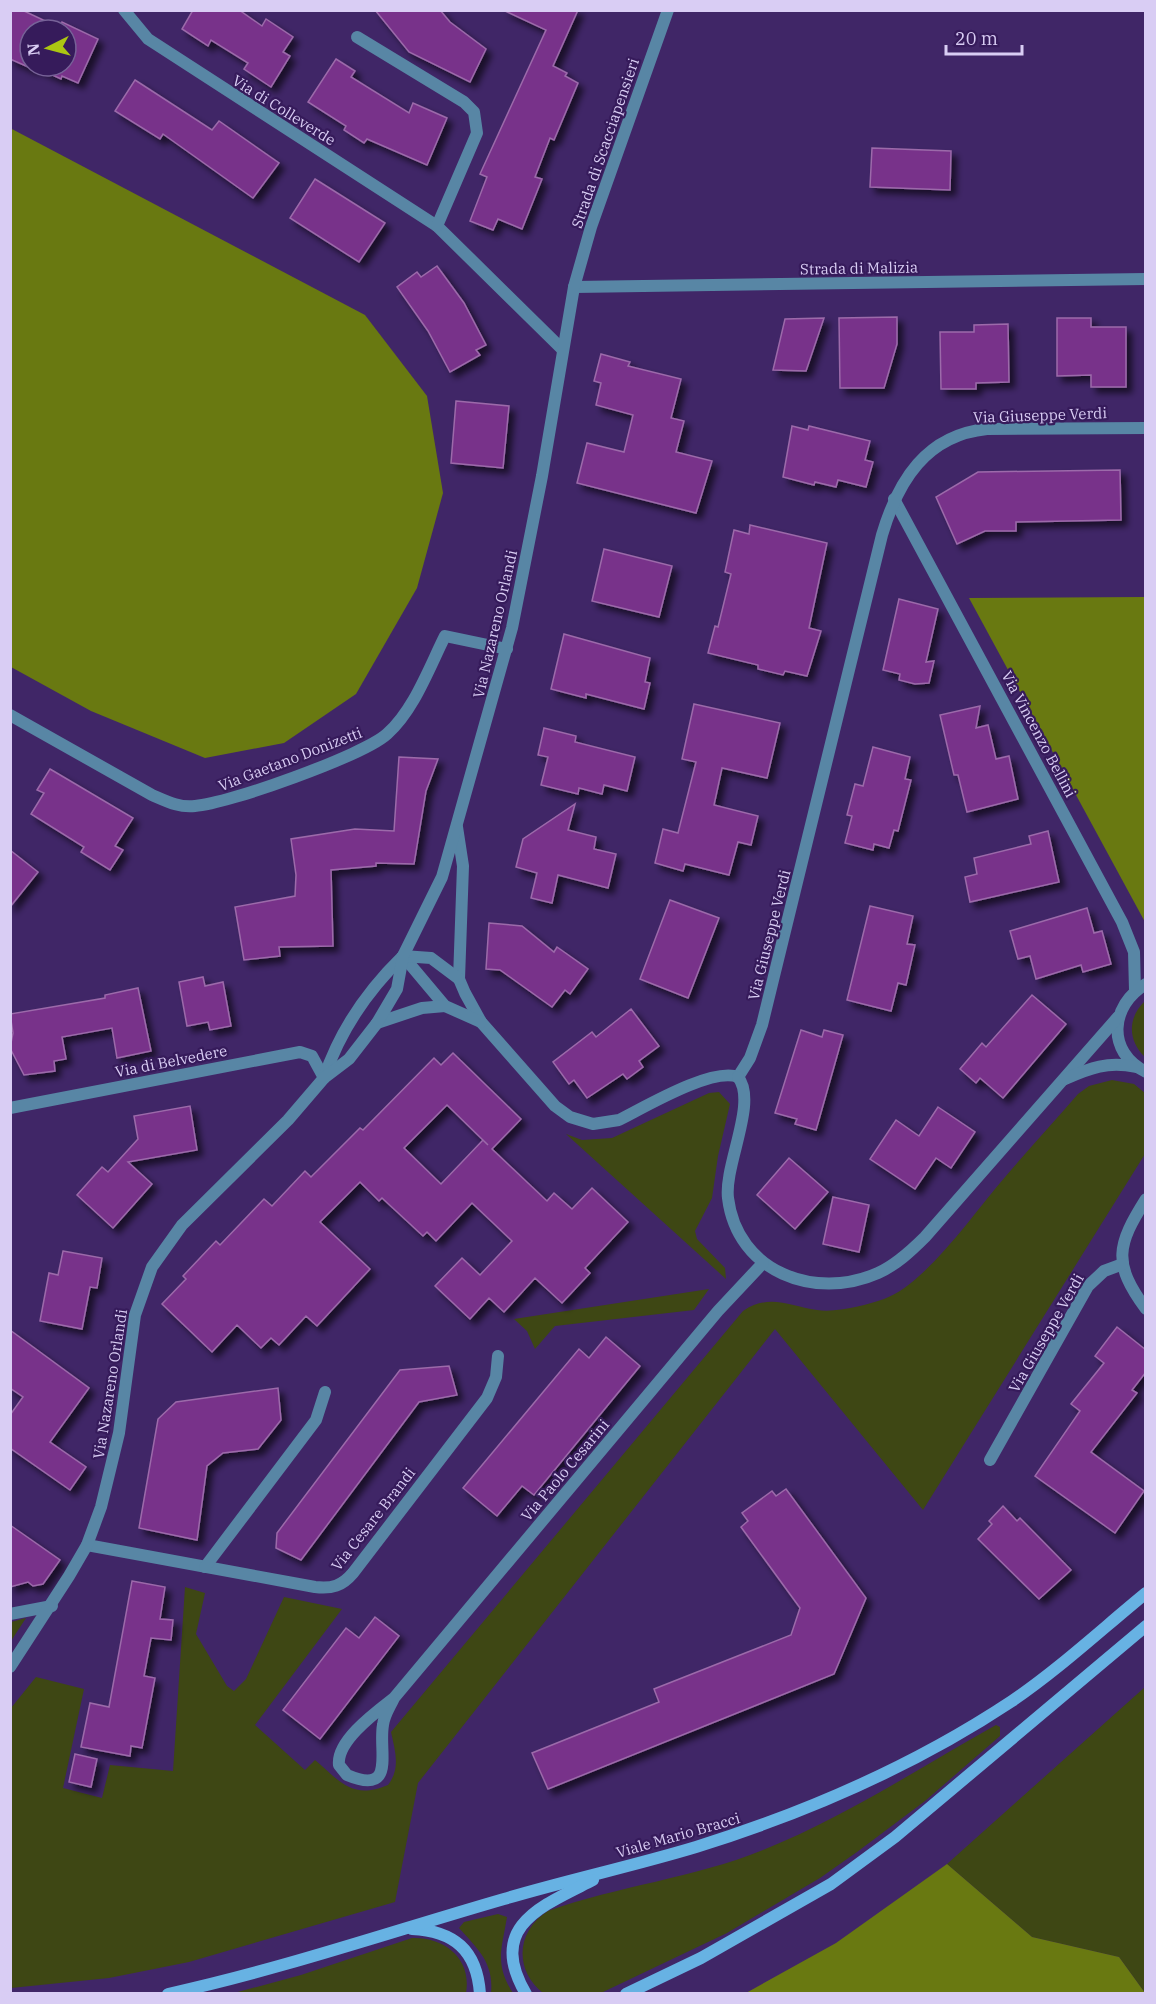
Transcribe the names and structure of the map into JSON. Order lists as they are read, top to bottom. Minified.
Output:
{"streets":{"main road":["Viale Mario Bracci"],"street":["Via di Colleverde","Strada di Scacciapensieri","Strada di Malizia","Via Giuseppe Verdi","Via Nazareno Orlandi","Via Vincenzo Bellini","Via Gaetano Donizetti","Via di Belvedere","Via Paolo Cesarini","Via Cesare Brandi"]},"crossings":[["Via di Colleverde","Via Nazareno Orlandi"],["Strada di Scacciapensieri","Strada di Malizia"],["Strada di Scacciapensieri","Via Nazareno Orlandi"],["Strada di Malizia","Via Nazareno Orlandi"],["Via Giuseppe Verdi","Via Vincenzo Bellini"],["Via Nazareno Orlandi","Via Gaetano Donizetti"],["Via Nazareno Orlandi","Via di Belvedere"],["Via Nazareno Orlandi","Via Cesare Brandi"]],"scale_bar":"20 m","north":"left"}
